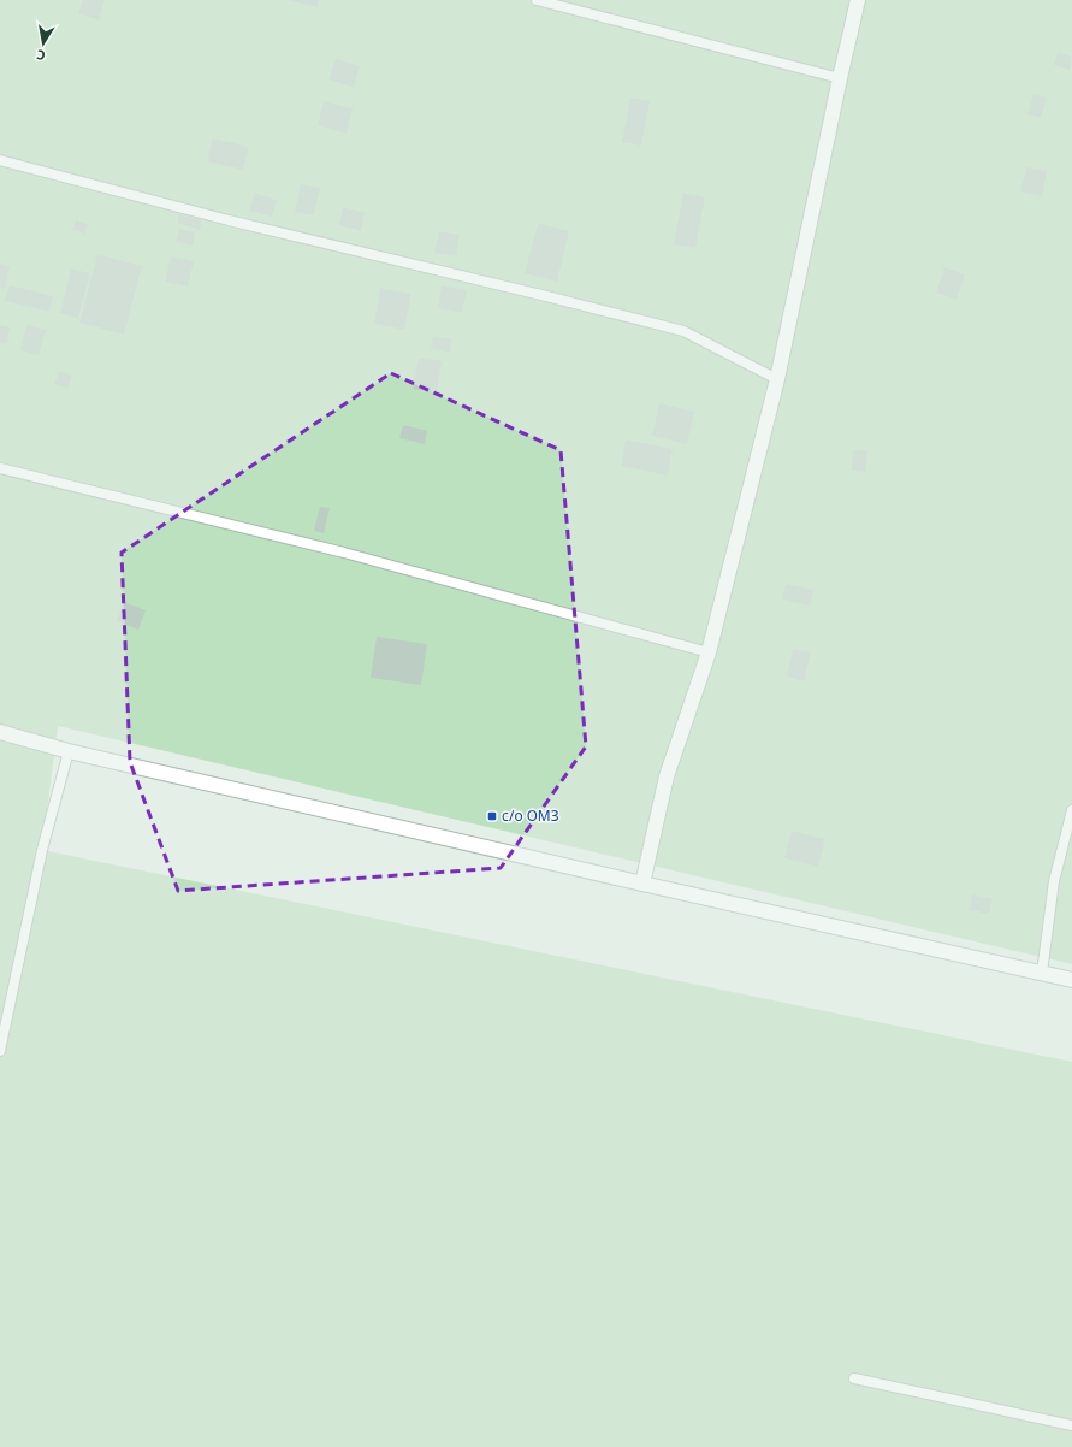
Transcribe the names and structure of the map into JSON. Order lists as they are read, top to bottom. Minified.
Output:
{"places":{"transit":["с/о ОМЗ"]},"north":"bottom"}
